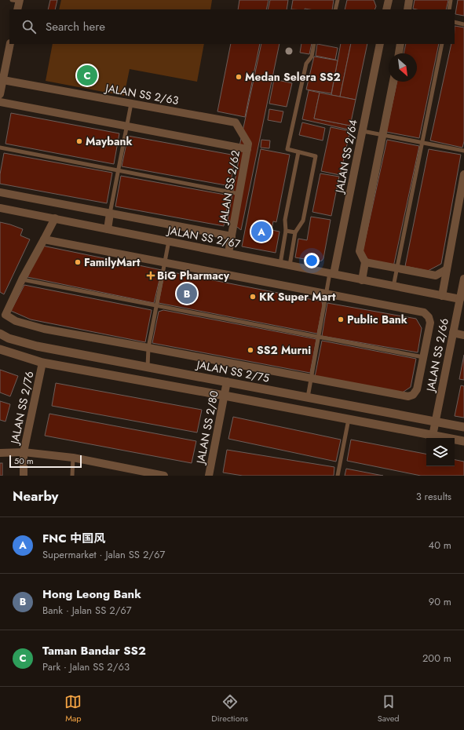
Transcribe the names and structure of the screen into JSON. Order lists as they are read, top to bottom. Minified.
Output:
{"streets":{"street":["JALAN SS 2/63","JALAN SS 2/64","JALAN SS 2/62","JALAN SS 2/67","JALAN SS 2/66","JALAN SS 2/75","JALAN SS 2/76","JALAN SS 2/80"]},"crossings":[["JALAN SS 2/63","JALAN SS 2/62"],["JALAN SS 2/64","JALAN SS 2/67"],["JALAN SS 2/62","JALAN SS 2/67"],["JALAN SS 2/67","JALAN SS 2/66"],["JALAN SS 2/66","JALAN SS 2/75"],["JALAN SS 2/75","JALAN SS 2/80"]],"places":{"other":["Medan Selera SS2","Maybank","FamilyMart","KK Super Mart","Public Bank","SS2 Murni"],"health":["BiG Pharmacy"]},"scale_bar":"50 m","north":"bottom right","page":{"search":"Search here","pins":["C","A","B"],"scale":"50 m","heading":["Nearby","3 results"],"list":[{"mark":"A","name":"FNC 中国风","note":"Supermarket · Jalan SS 2/67","value":"40 m"},{"mark":"B","name":"Hong Leong Bank","note":"Bank · Jalan SS 2/67","value":"90 m"},{"mark":"C","name":"Taman Bandar SS2","note":"Park · Jalan SS 2/63","value":"200 m"}],"nav":["Map","Directions","Saved"]}}
